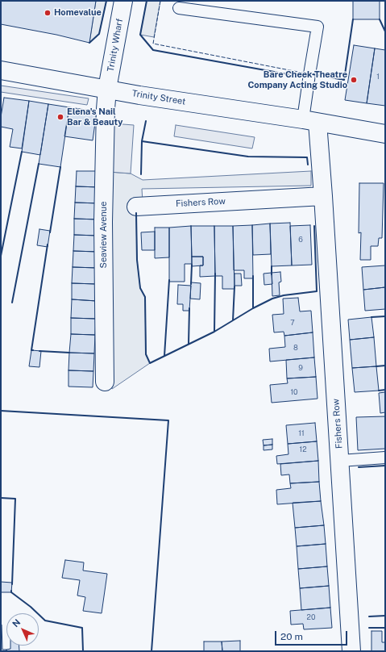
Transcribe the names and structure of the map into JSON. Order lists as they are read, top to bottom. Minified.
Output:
{"streets":{"street":["Trinity Wharf","Trinity Street","Fishers Row","Seaview Avenue"]},"crossings":[["Trinity Wharf","Trinity Street"],["Trinity Wharf","Seaview Avenue"],["Trinity Street","Fishers Row"],["Trinity Street","Seaview Avenue"]],"places":["Homevalue","Bare Cheek Theatre Company Acting Studio","Elena's Nail Bar & Beauty"],"house_numbers":["1","6","7","8","9","10","11","12","20"],"scale_bar":"20 m","north":"top left"}
